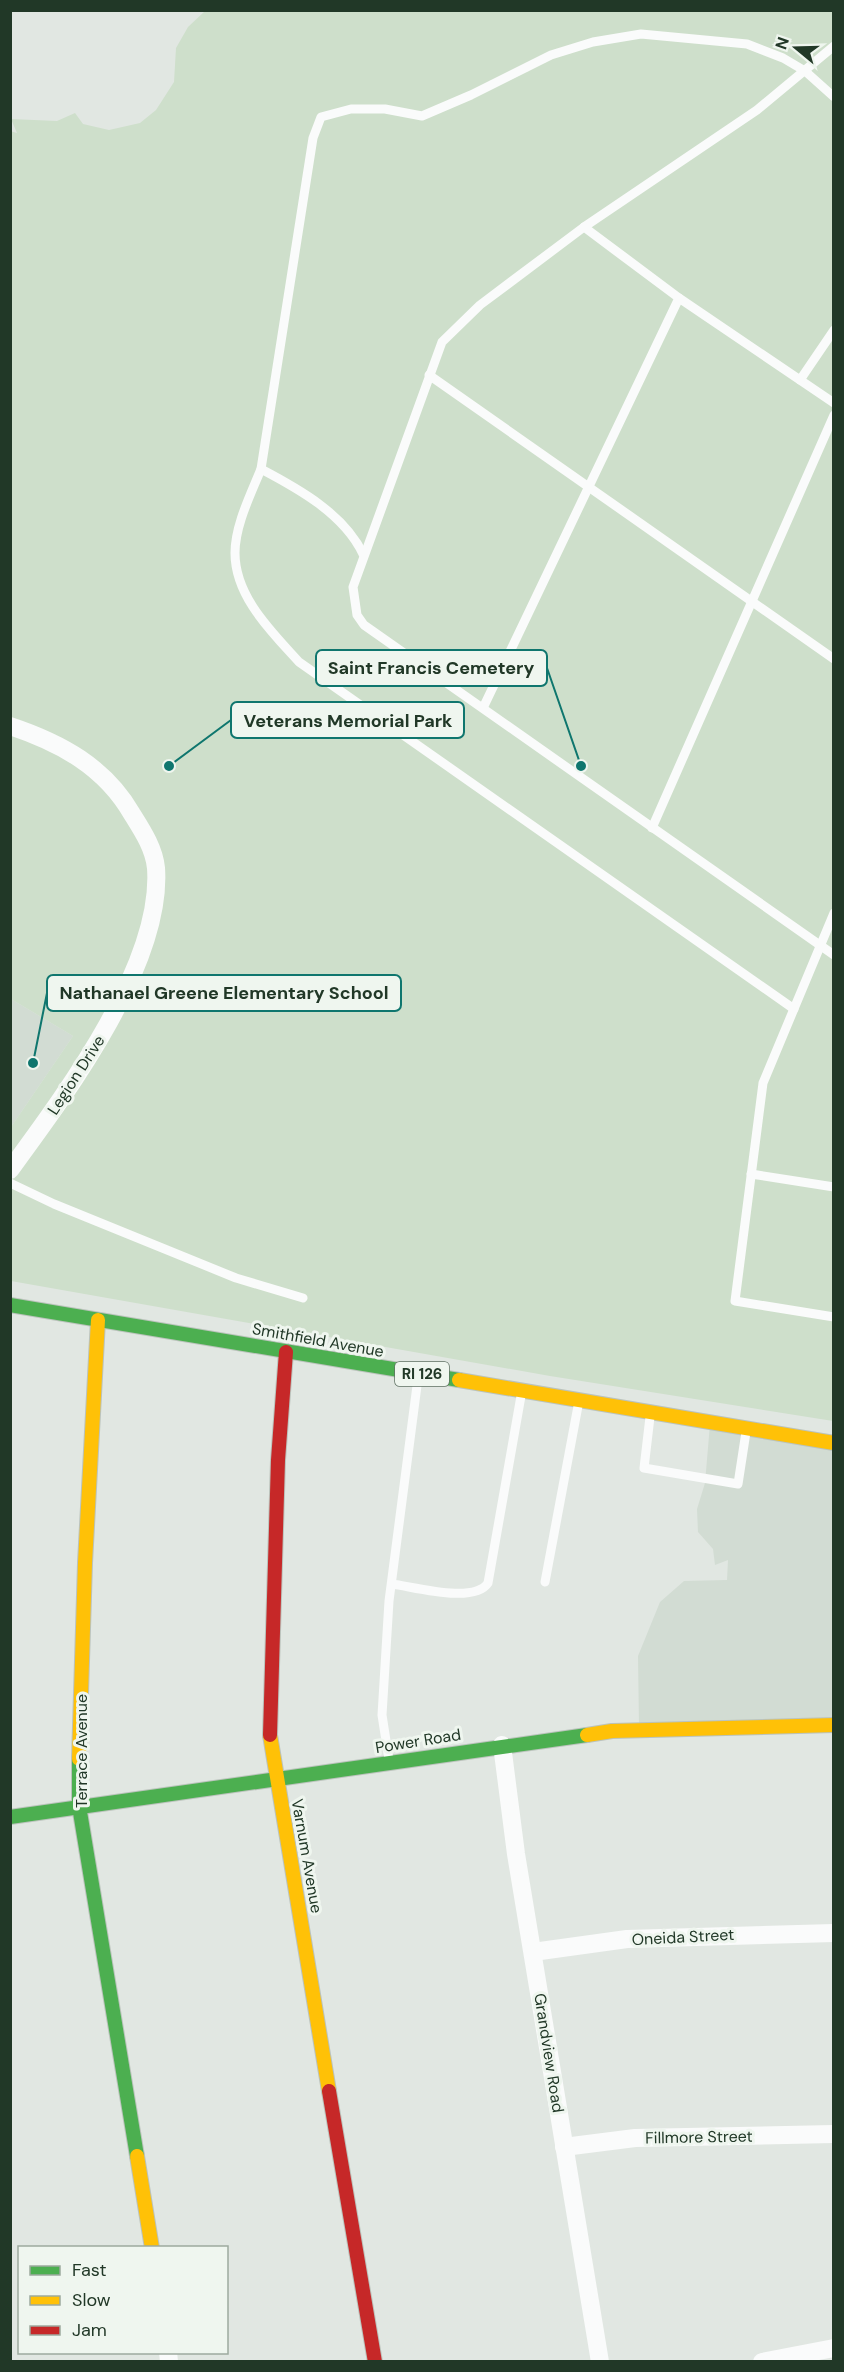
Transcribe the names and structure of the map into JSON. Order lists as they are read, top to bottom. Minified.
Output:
{"streets":{"street":["Legion Drive","Smithfield Avenue","RI 126","Power Road","Terrace Avenue","Varnum Avenue","Oneida Street","Grandview Road","Fillmore Street"]},"crossings":[["Smithfield Avenue","Terrace Avenue"],["Smithfield Avenue","Varnum Avenue"],["Power Road","Terrace Avenue"],["Power Road","Varnum Avenue"],["Power Road","Grandview Road"],["Oneida Street","Grandview Road"],["Grandview Road","Fillmore Street"]],"places":["Veterans Memorial Park","Saint Francis Cemetery","Nathanael Greene Elementary School"],"legend":["Fast","Slow","Jam"],"north":"left"}
